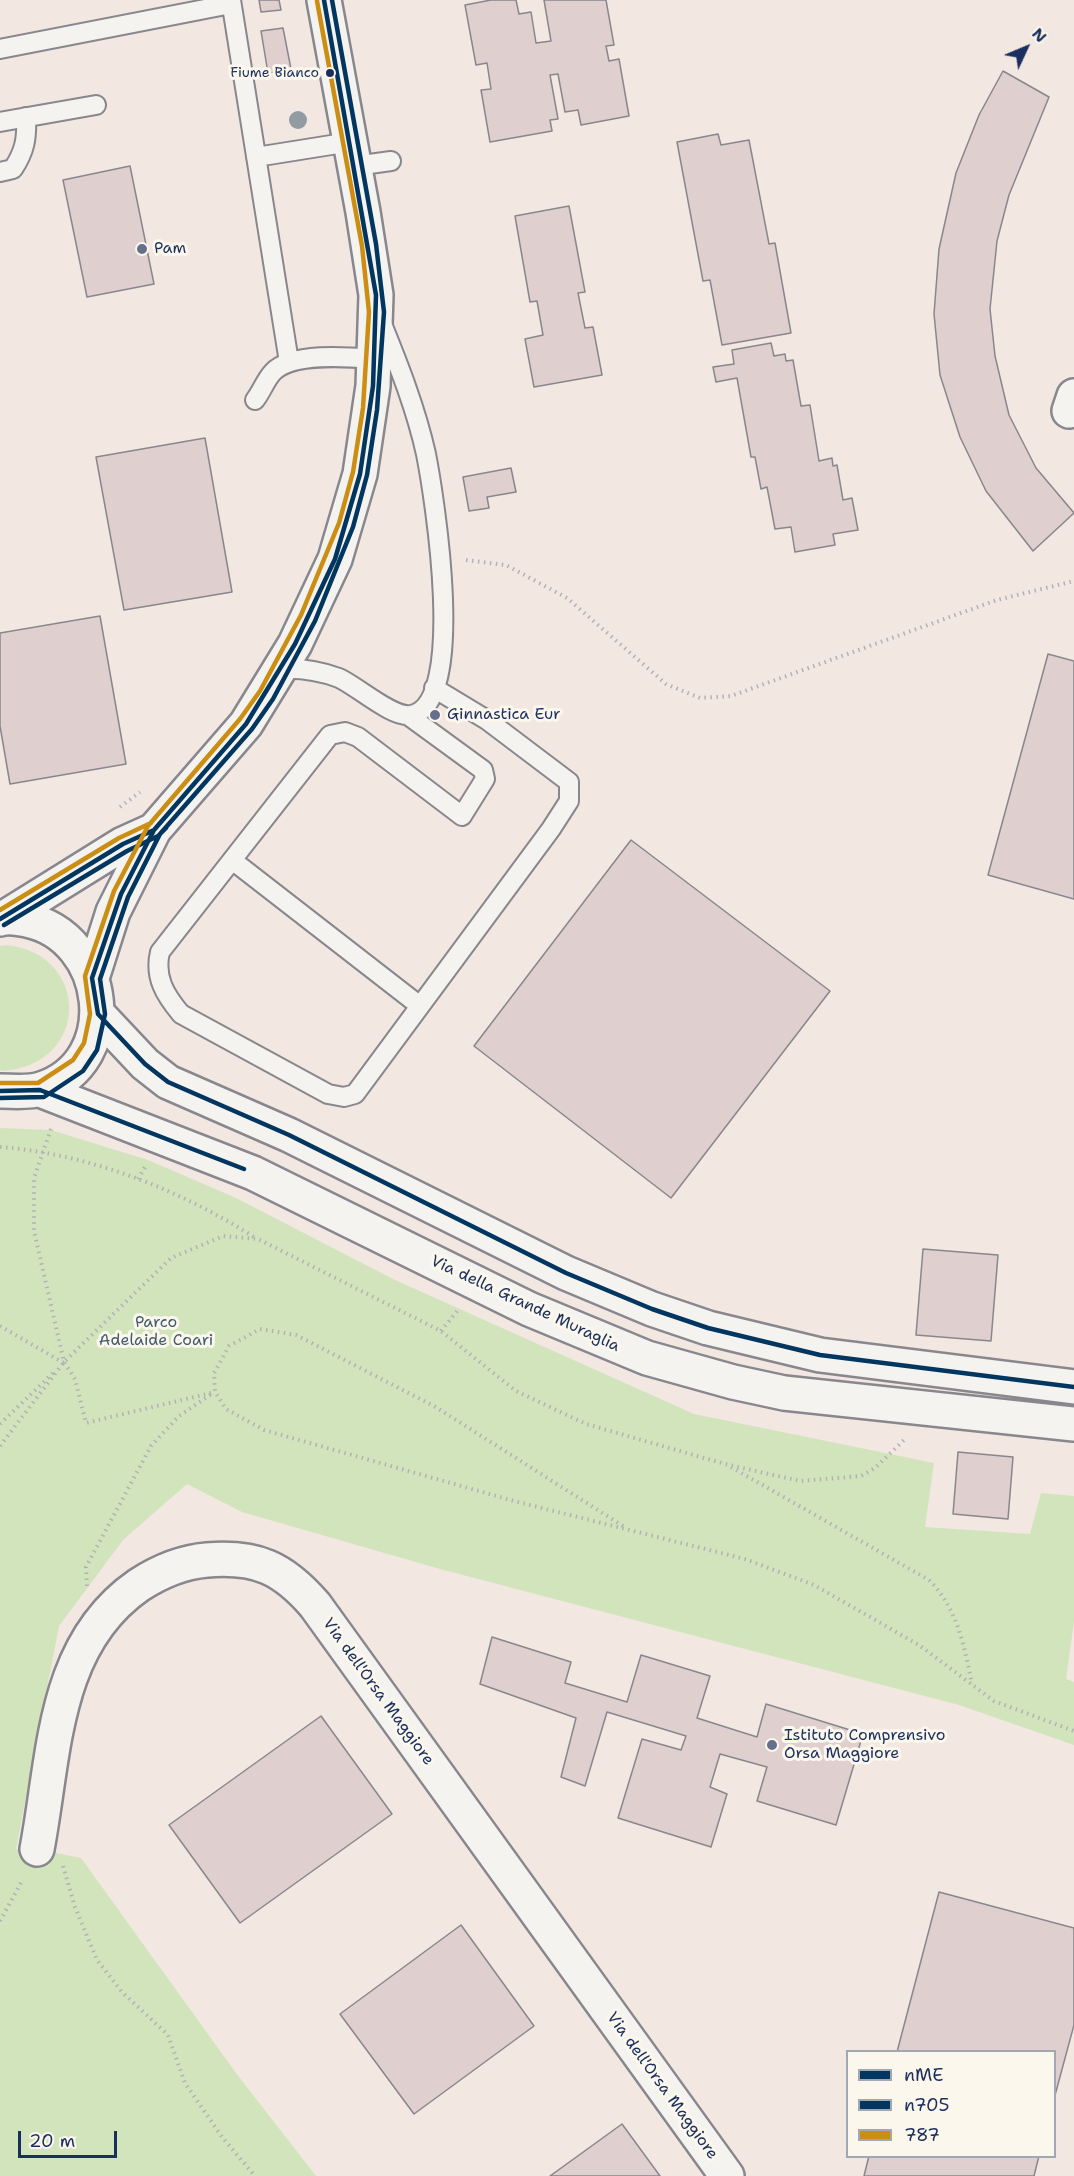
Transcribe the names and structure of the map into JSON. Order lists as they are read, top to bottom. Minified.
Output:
{"streets":{"street":["Via della Grande Muraglia","Via dell'Orsa Maggiore"]},"parks":["Parco Adelaide Coari"],"places":["Fiume Bianco","Pam","Ginnastica Eur","Istituto Comprensivo Orsa Maggiore"],"lines":["transit line nME","transit line n705","transit line 787"],"legend":["nME","n705","787"],"scale_bar":"20 m","north":"top right"}
